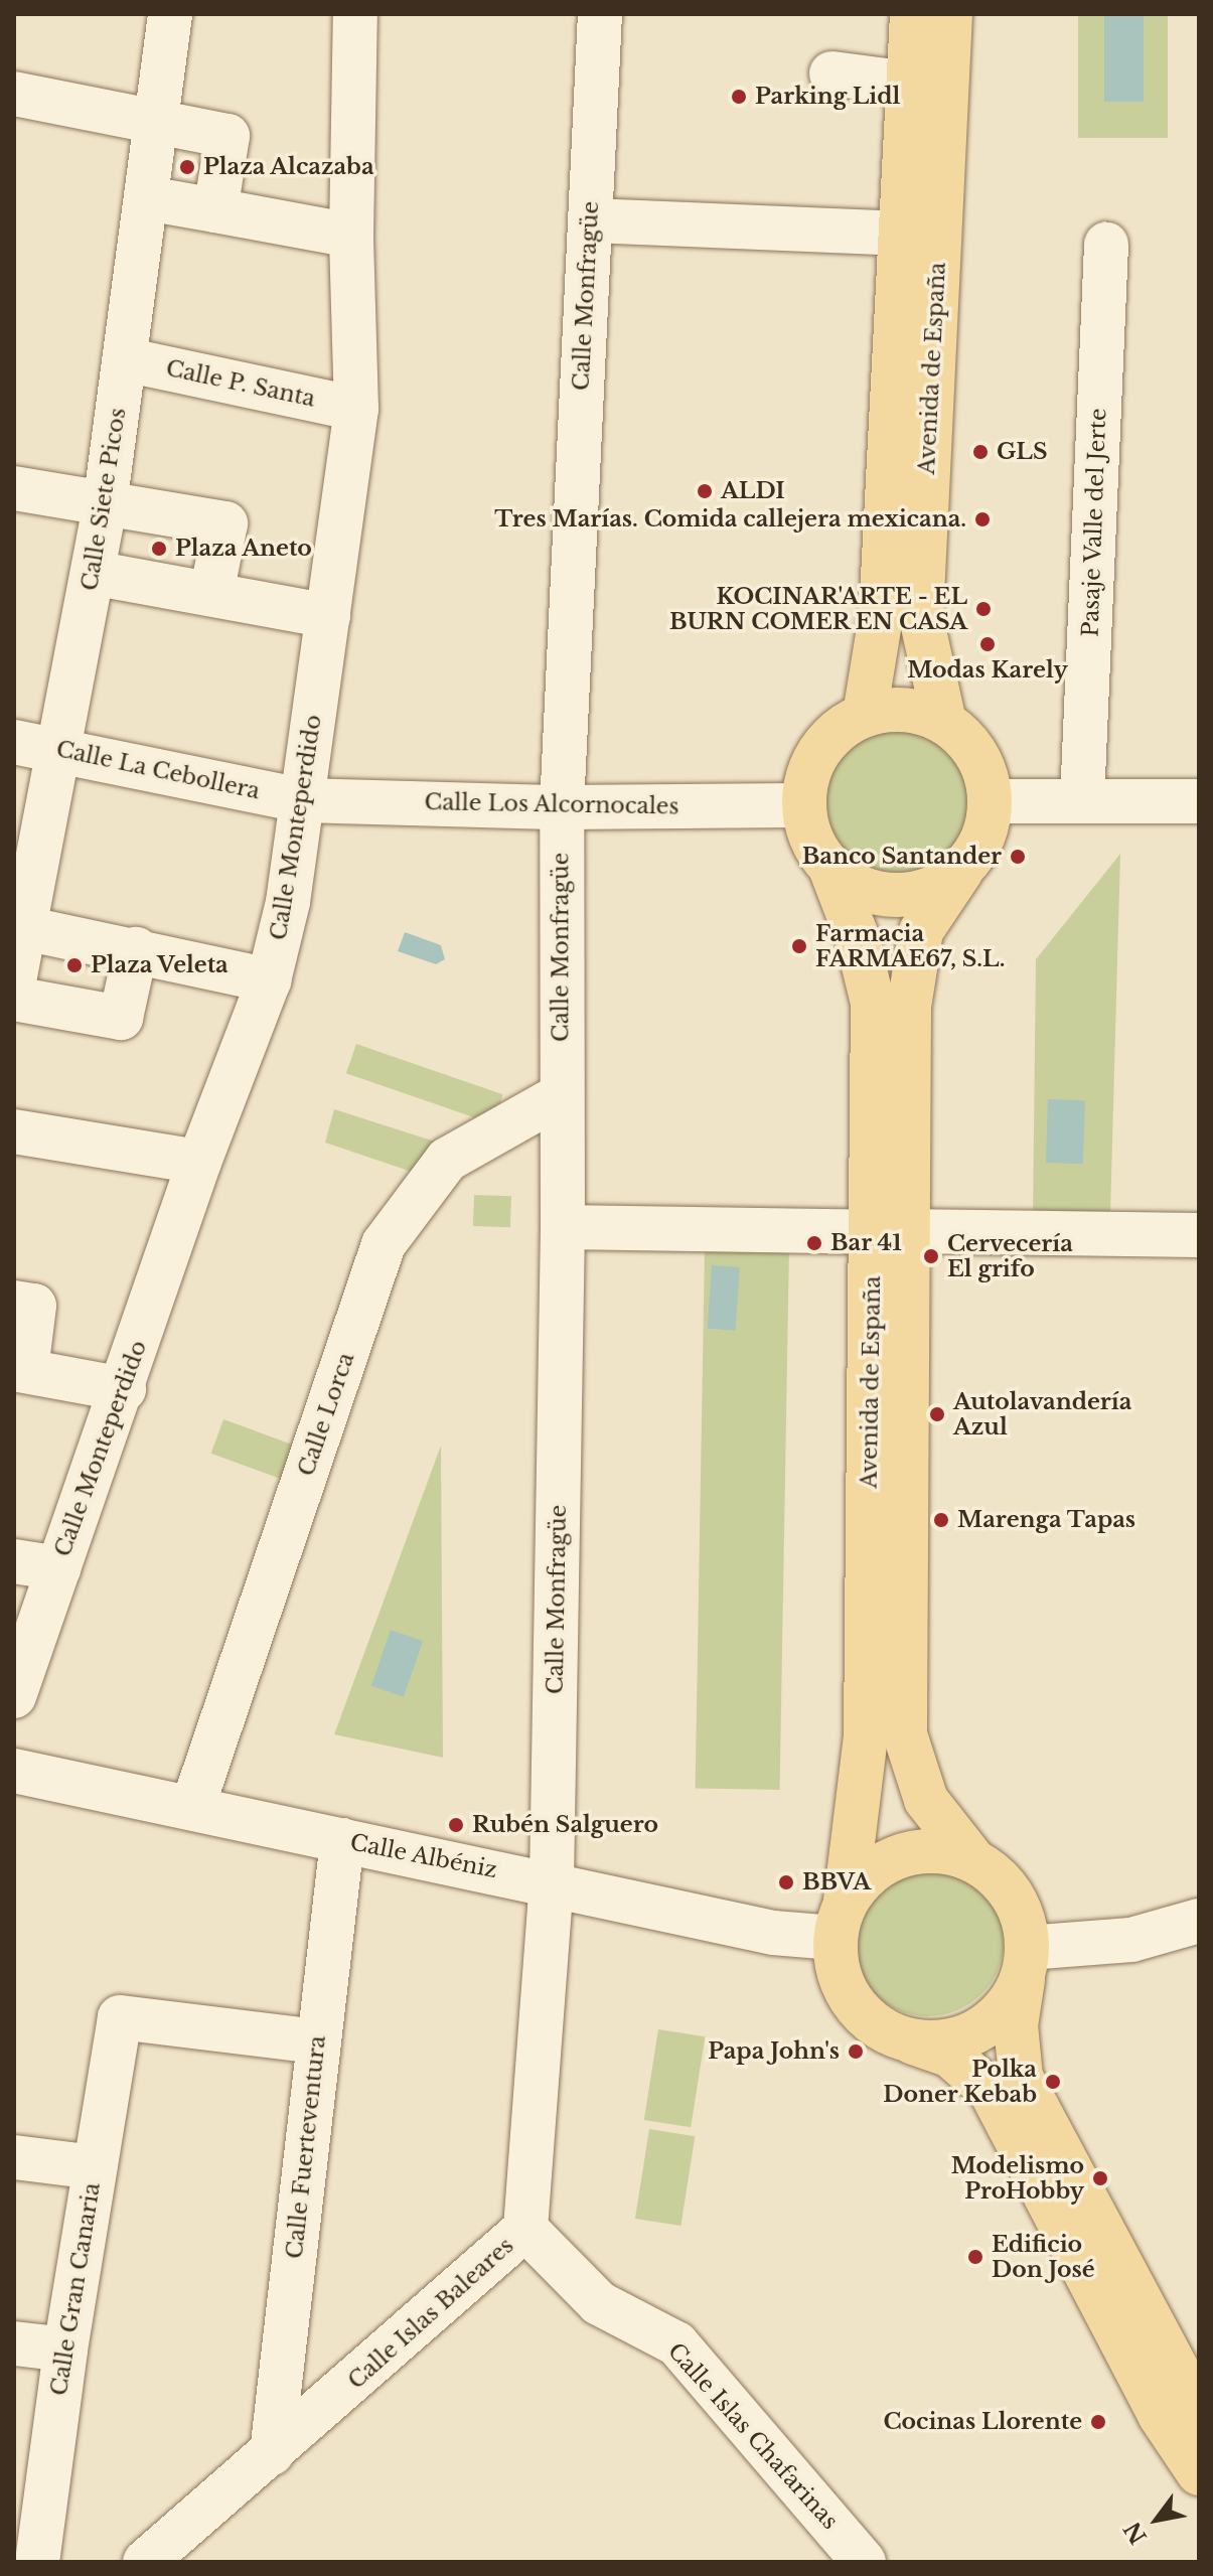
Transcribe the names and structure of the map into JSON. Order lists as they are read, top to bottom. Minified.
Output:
{"streets":{"main road":["Avenida de España"],"street":["Calle Monfragüe","Calle P. Santa","Calle Siete Picos","Pasaje Valle del Jerte","Calle La Cebollera","Calle Los Alcornocales","Calle Monteperdido","Calle Lorca","Calle Albéniz","Calle Fuerteventura","Calle Gran Canaria","Calle Islas Baleares","Calle Islas Chafarinas"]},"crossings":[["Calle Monfragüe","Calle Los Alcornocales"],["Calle Monfragüe","Calle Lorca"],["Calle Monfragüe","Calle Albéniz"],["Calle Monfragüe","Calle Islas Baleares"],["Avenida de España","Calle Los Alcornocales"],["Avenida de España","Calle Albéniz"],["Calle P. Santa","Calle Siete Picos"],["Calle P. Santa","Calle Monteperdido"],["Calle Siete Picos","Calle La Cebollera"],["Calle La Cebollera","Calle Los Alcornocales"],["Calle La Cebollera","Calle Monteperdido"],["Calle Los Alcornocales","Calle Monteperdido"],["Calle Lorca","Calle Albéniz"],["Calle Albéniz","Calle Fuerteventura"],["Calle Albéniz","Calle Islas Baleares"],["Calle Fuerteventura","Calle Gran Canaria"],["Calle Fuerteventura","Calle Islas Baleares"],["Calle Islas Baleares","Calle Islas Chafarinas"]],"places":["Parking Lidl","Plaza Alcazaba","GLS","ALDI","Tres Marías. Comida callejera mexicana.","Plaza Aneto","KOCINAR'ARTE - EL BURN COMER EN CASA","Modas Karely","Banco Santander","Farmacia FARMAE67, S.L.","Plaza Veleta","Bar 41","Cervecería El grifo","Autolavandería Azul","Marenga Tapas","Rubén Salguero","BBVA","Papa John's","Polka Doner Kebab","Modelismo ProHobby","Edificio Don José","Cocinas Llorente"],"north":"bottom left"}
